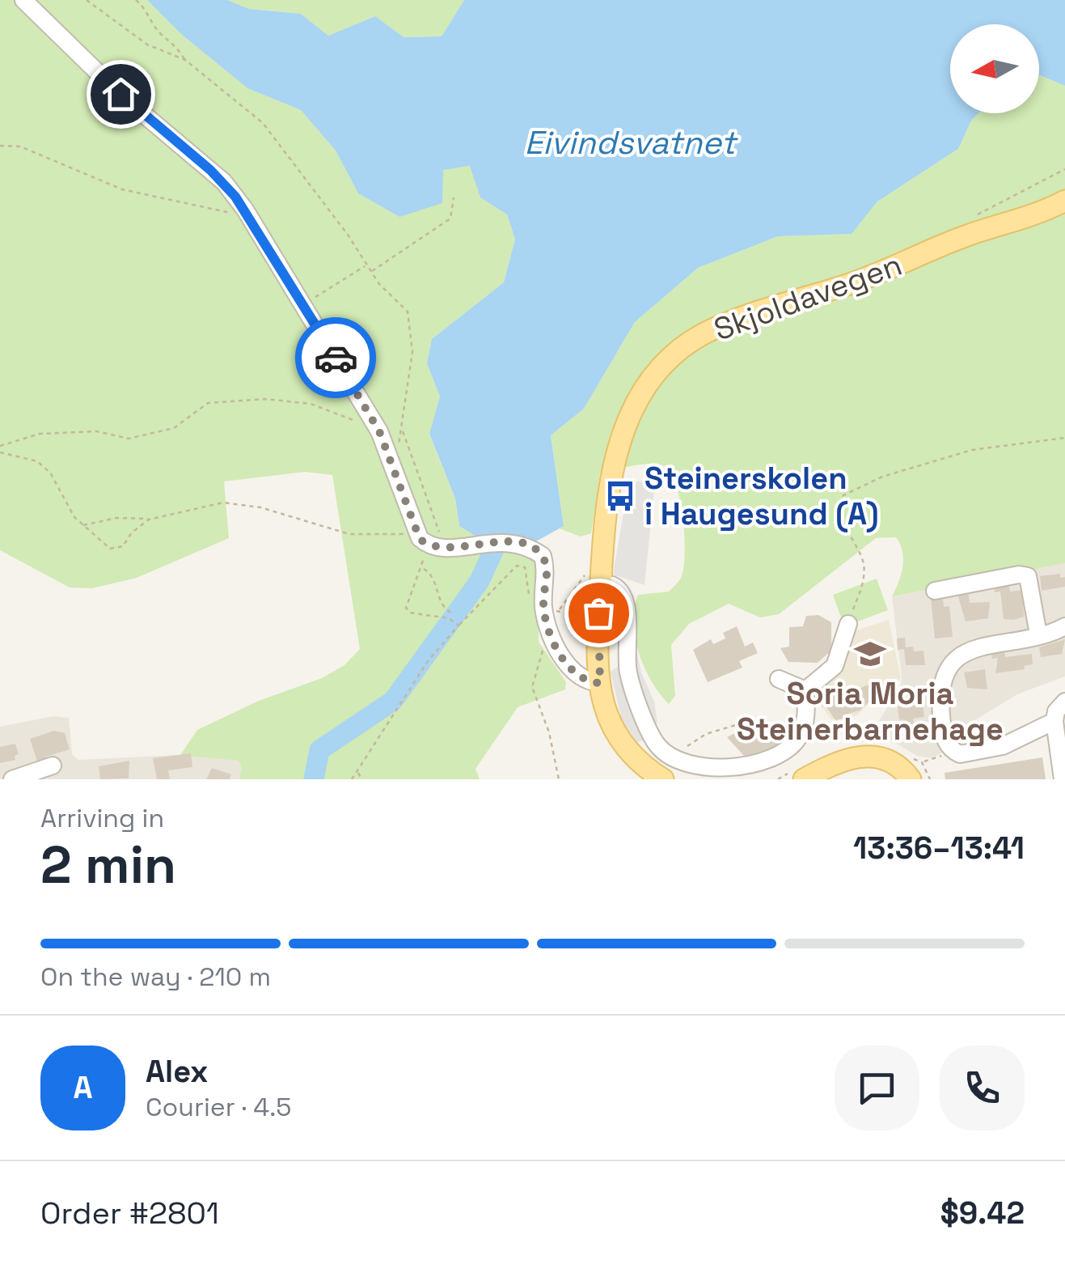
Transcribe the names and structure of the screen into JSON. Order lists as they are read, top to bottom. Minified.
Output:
{"streets":{"main road":["Skjoldavegen"]},"water":["Eivindsvatnet"],"places":{"bus stop":["Steinerskolen i Haugesund (A)"],"school or university":["Soria Moria Steinerbarnehage"]},"north":"left","page":{"heading":["2 min","Arriving in","13:36–13:41"],"panel":["Alex","Courier · 4.5","Order #2801","$9.42"],"bar":"On the way · 210 m","round":"A"}}
